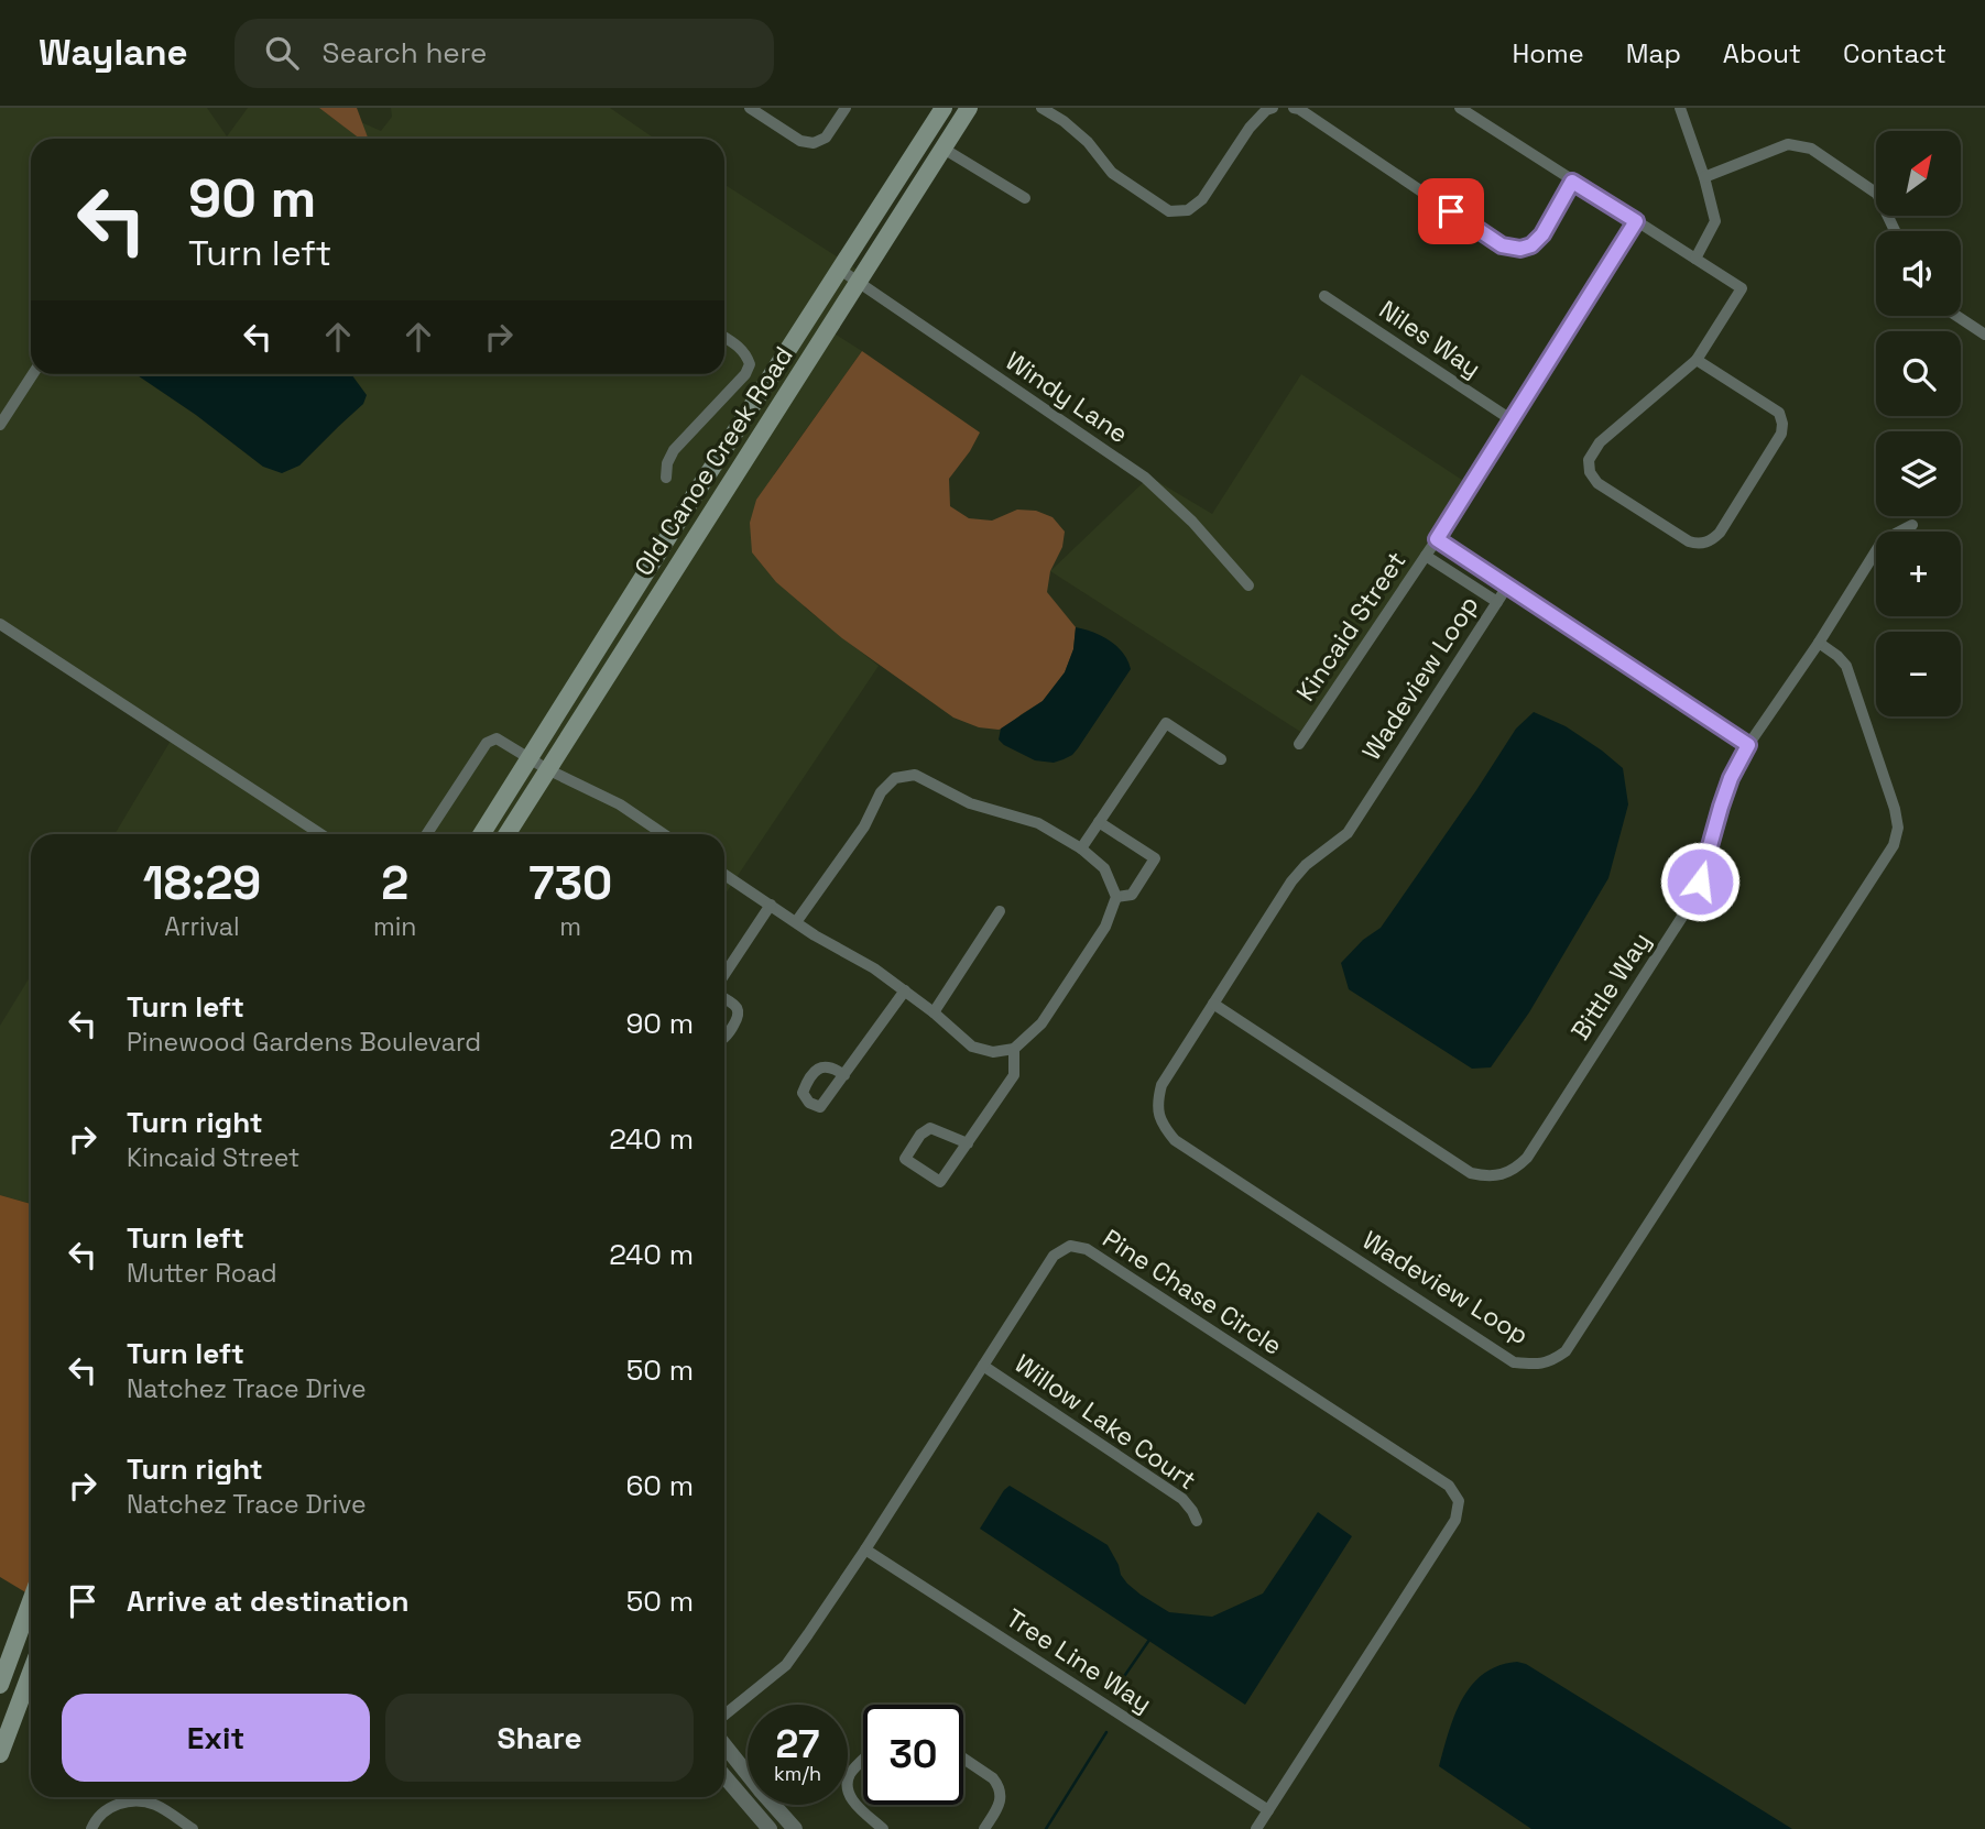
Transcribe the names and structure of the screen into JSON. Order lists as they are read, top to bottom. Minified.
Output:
{"streets":{"main road":["Old Canoe Creek Road"],"street":["Niles Way","Windy Lane","Kincaid Street","Wadeview Loop","Bittle Way","Pine Chase Circle","Willow Lake Court","Tree Line Way"]},"crossings":[["Niles Way","Kincaid Street"],["Windy Lane","Old Canoe Creek Road"],["Wadeview Loop","Bittle Way"],["Pine Chase Circle","Willow Lake Court"],["Pine Chase Circle","Tree Line Way"]],"north":"top right","page":{"header":"Waylane","search":"Search here","nav":["Home","Map","About","Contact"],"map_buttons":["+","−"],"turn":["90 m","Turn left"],"eta":["18:29","Arrival","2","min","730","m"],"list":[{"name":"Turn left","note":"Pinewood Gardens Boulevard","value":"90 m"},{"name":"Turn right","note":"Kincaid Street","value":"240 m"},{"name":"Turn left","note":"Mutter Road","value":"240 m"},{"name":"Turn left","note":"Natchez Trace Drive","value":"50 m"},{"name":"Turn right","note":"Natchez Trace Drive","value":"60 m"},{"name":"Arrive at destination","value":"50 m"}],"buttons":["Exit","Share"],"speed":"27 km/h","limit":"30"}}
